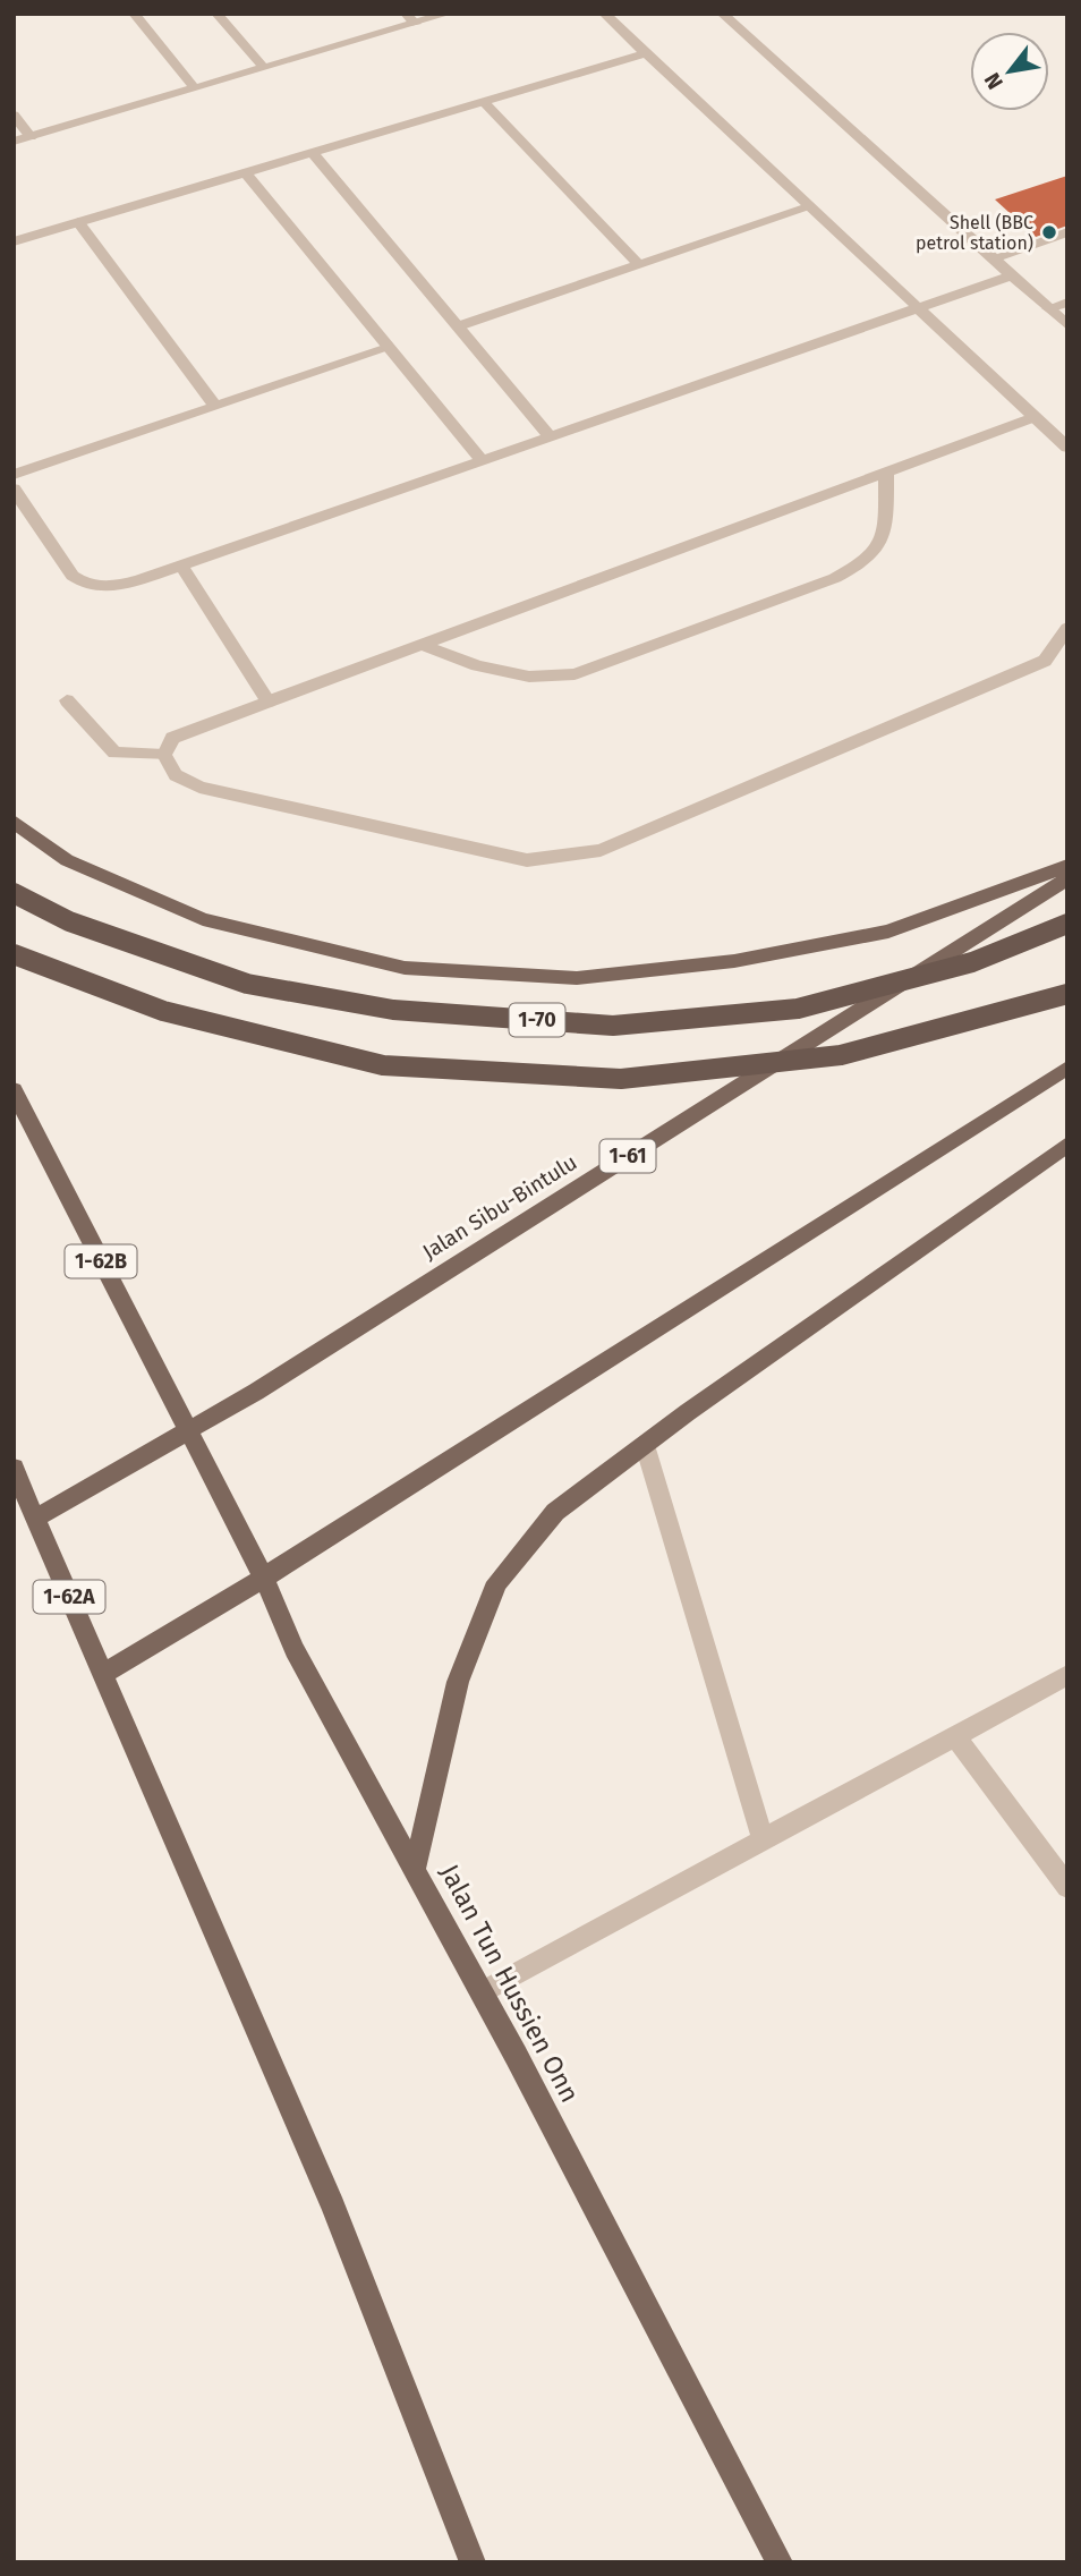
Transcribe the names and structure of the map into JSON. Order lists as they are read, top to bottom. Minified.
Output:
{"streets":{"highway":["1-70"],"main road":["1-61","Jalan Sibu-Bintulu","1-62B","1-62A","Jalan Tun Hussien Onn"]},"crossings":[["Jalan Sibu-Bintulu","1-62B"],["Jalan Sibu-Bintulu","1-62A"],["Jalan Sibu-Bintulu","Jalan Tun Hussien Onn"],["1-62B","Jalan Tun Hussien Onn"]],"places":["Shell (BBC petrol station)"],"north":"bottom left"}
